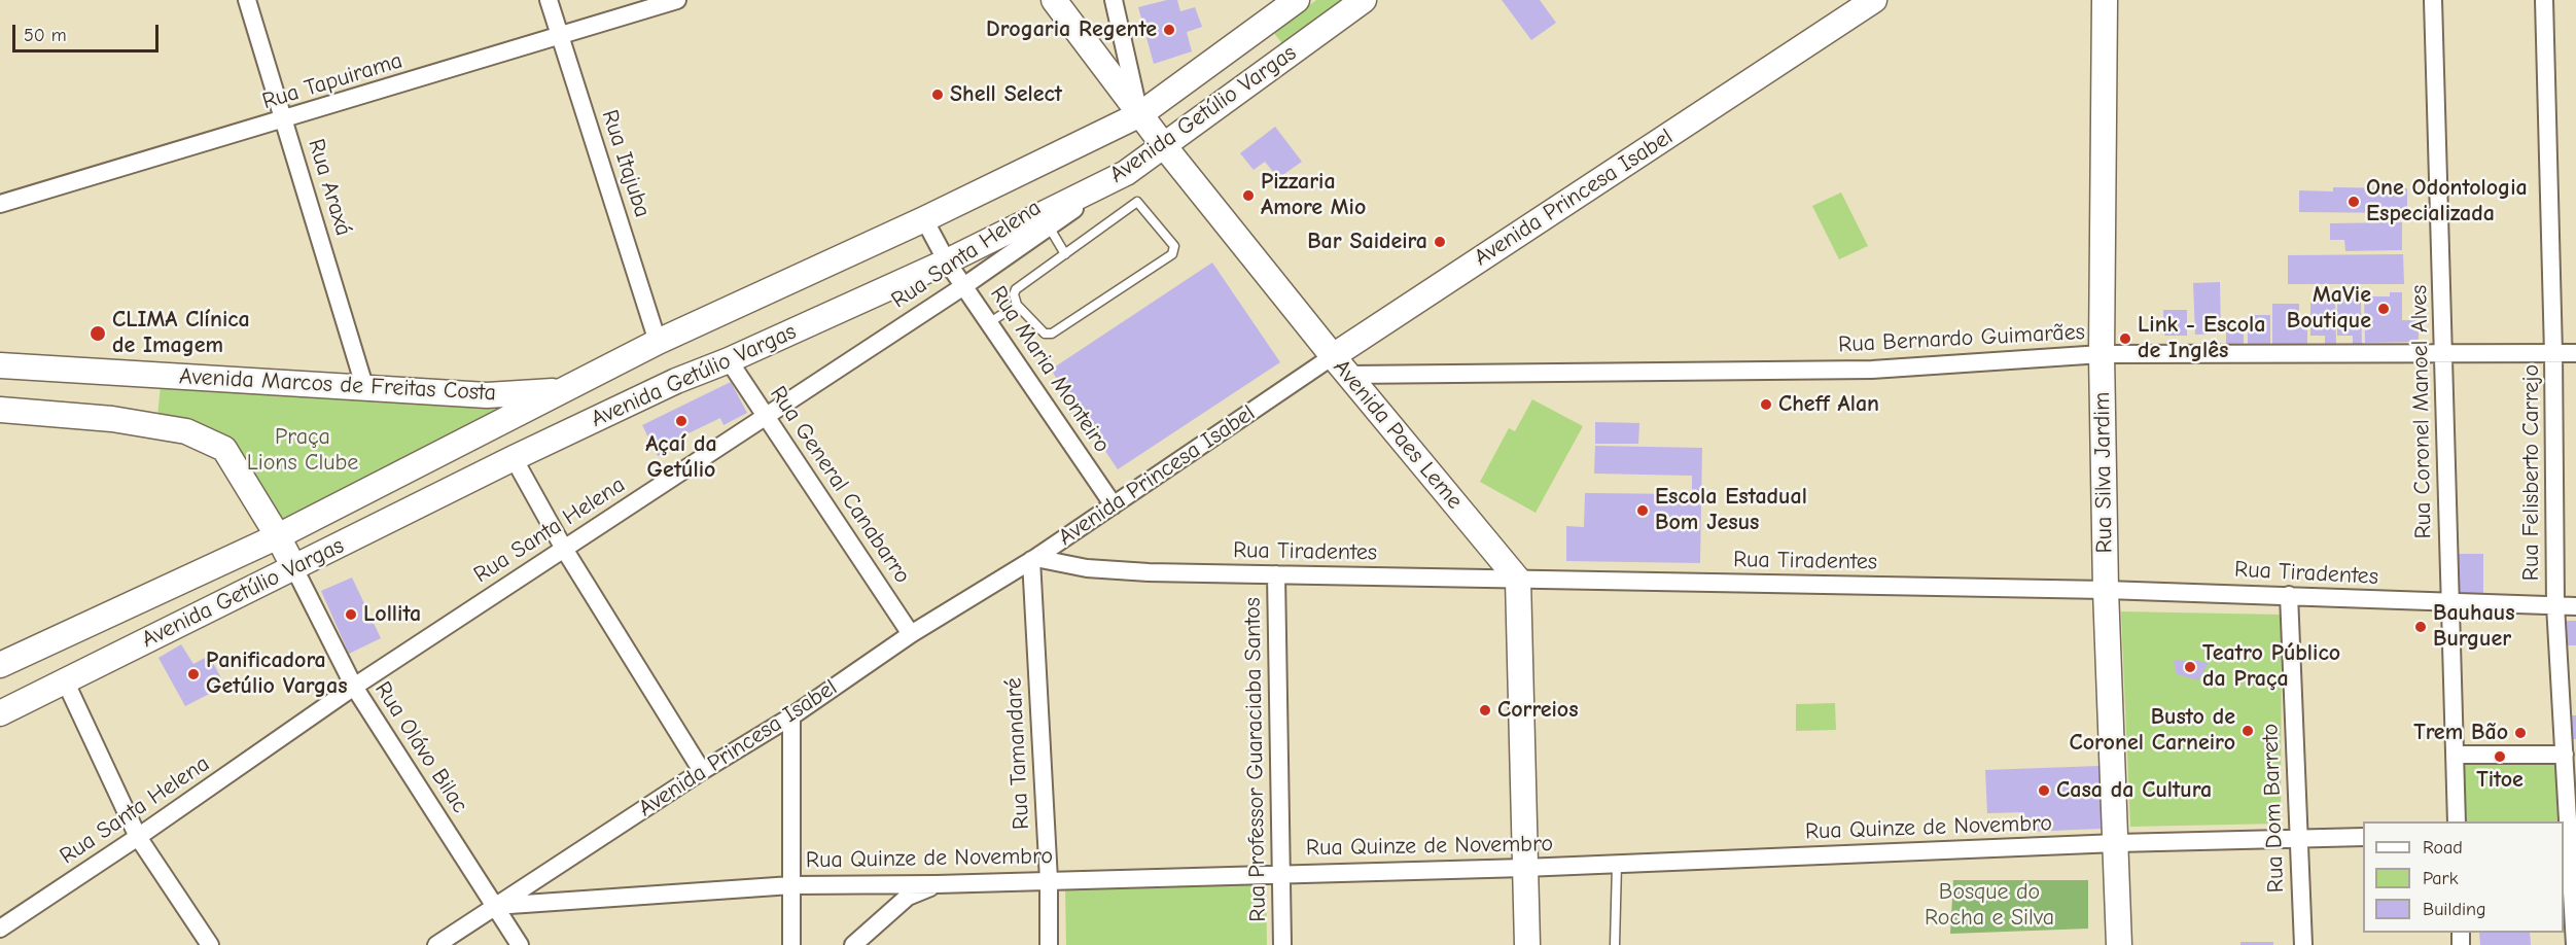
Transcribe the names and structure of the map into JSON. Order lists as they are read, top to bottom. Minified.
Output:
{"streets":{"main road":["Avenida Getúlio Vargas","Avenida Princesa Isabel","Avenida Marcos de Freitas Costa","Avenida Paes Leme","Rua Silva Jardim"],"street":["Rua Tapuirama","Rua Itajuba","Rua Araxá","Rua Santa Helena","Rua Bernardo Guimarães","Rua Maria Monteiro","Rua Coronel Manoel Alves","Rua Felisberto Carrejo","Rua General Canabarro","Rua Tiradentes","Rua Olávo Bilac","Rua Tamandaré","Rua Professor Guaraciaba Santos","Rua Dom Barreto","Rua Quinze de Novembro"]},"crossings":[["Rua Tapuirama","Rua Itajuba"],["Rua Tapuirama","Rua Araxá"],["Avenida Getúlio Vargas","Rua Itajuba"],["Avenida Getúlio Vargas","Rua Santa Helena"],["Avenida Getúlio Vargas","Rua Maria Monteiro"],["Avenida Getúlio Vargas","Avenida Marcos de Freitas Costa"],["Avenida Getúlio Vargas","Avenida Paes Leme"],["Avenida Getúlio Vargas","Rua General Canabarro"],["Avenida Getúlio Vargas","Rua Olávo Bilac"],["Rua Araxá","Avenida Marcos de Freitas Costa"],["Avenida Princesa Isabel","Rua Maria Monteiro"],["Avenida Princesa Isabel","Avenida Paes Leme"],["Avenida Princesa Isabel","Rua General Canabarro"],["Avenida Princesa Isabel","Rua Tiradentes"],["Avenida Princesa Isabel","Rua Olávo Bilac"],["Avenida Princesa Isabel","Rua Tamandaré"],["Avenida Princesa Isabel","Rua Quinze de Novembro"],["Rua Santa Helena","Rua Maria Monteiro"],["Rua Santa Helena","Rua General Canabarro"],["Rua Santa Helena","Rua Olávo Bilac"],["Rua Bernardo Guimarães","Rua Coronel Manoel Alves"],["Rua Bernardo Guimarães","Avenida Paes Leme"],["Rua Bernardo Guimarães","Rua Silva Jardim"],["Rua Bernardo Guimarães","Rua Felisberto Carrejo"],["Rua Coronel Manoel Alves","Rua Tiradentes"],["Avenida Paes Leme","Rua Tiradentes"],["Rua Silva Jardim","Rua Tiradentes"],["Rua Silva Jardim","Rua Quinze de Novembro"],["Rua Felisberto Carrejo","Rua Tiradentes"],["Rua Tiradentes","Rua Tamandaré"],["Rua Tiradentes","Rua Professor Guaraciaba Santos"],["Rua Tiradentes","Rua Dom Barreto"],["Rua Olávo Bilac","Rua Quinze de Novembro"],["Rua Tamandaré","Rua Quinze de Novembro"],["Rua Professor Guaraciaba Santos","Rua Quinze de Novembro"],["Rua Dom Barreto","Rua Quinze de Novembro"]],"parks":["Praça Lions Clube","Bosque do Rocha e Silva"],"places":["Drogaria Regente","Shell Select","Pizzaria Amore Mio","One Odontologia Especializada","Bar Saideira","MaVie Boutique","CLIMA Clínica de Imagem","Link - Escola de Inglês","Cheff Alan","Açaí da Getúlio","Escola Estadual Bom Jesus","Lollita","Bauhaus Burguer","Teatro Público da Praça","Panificadora Getúlio Vargas","Correios","Busto de Coronel Carneiro","Trem Bão","Titoe","Casa da Cultura"],"legend":["Road","Park","Building"],"scale_bar":"50 m"}
